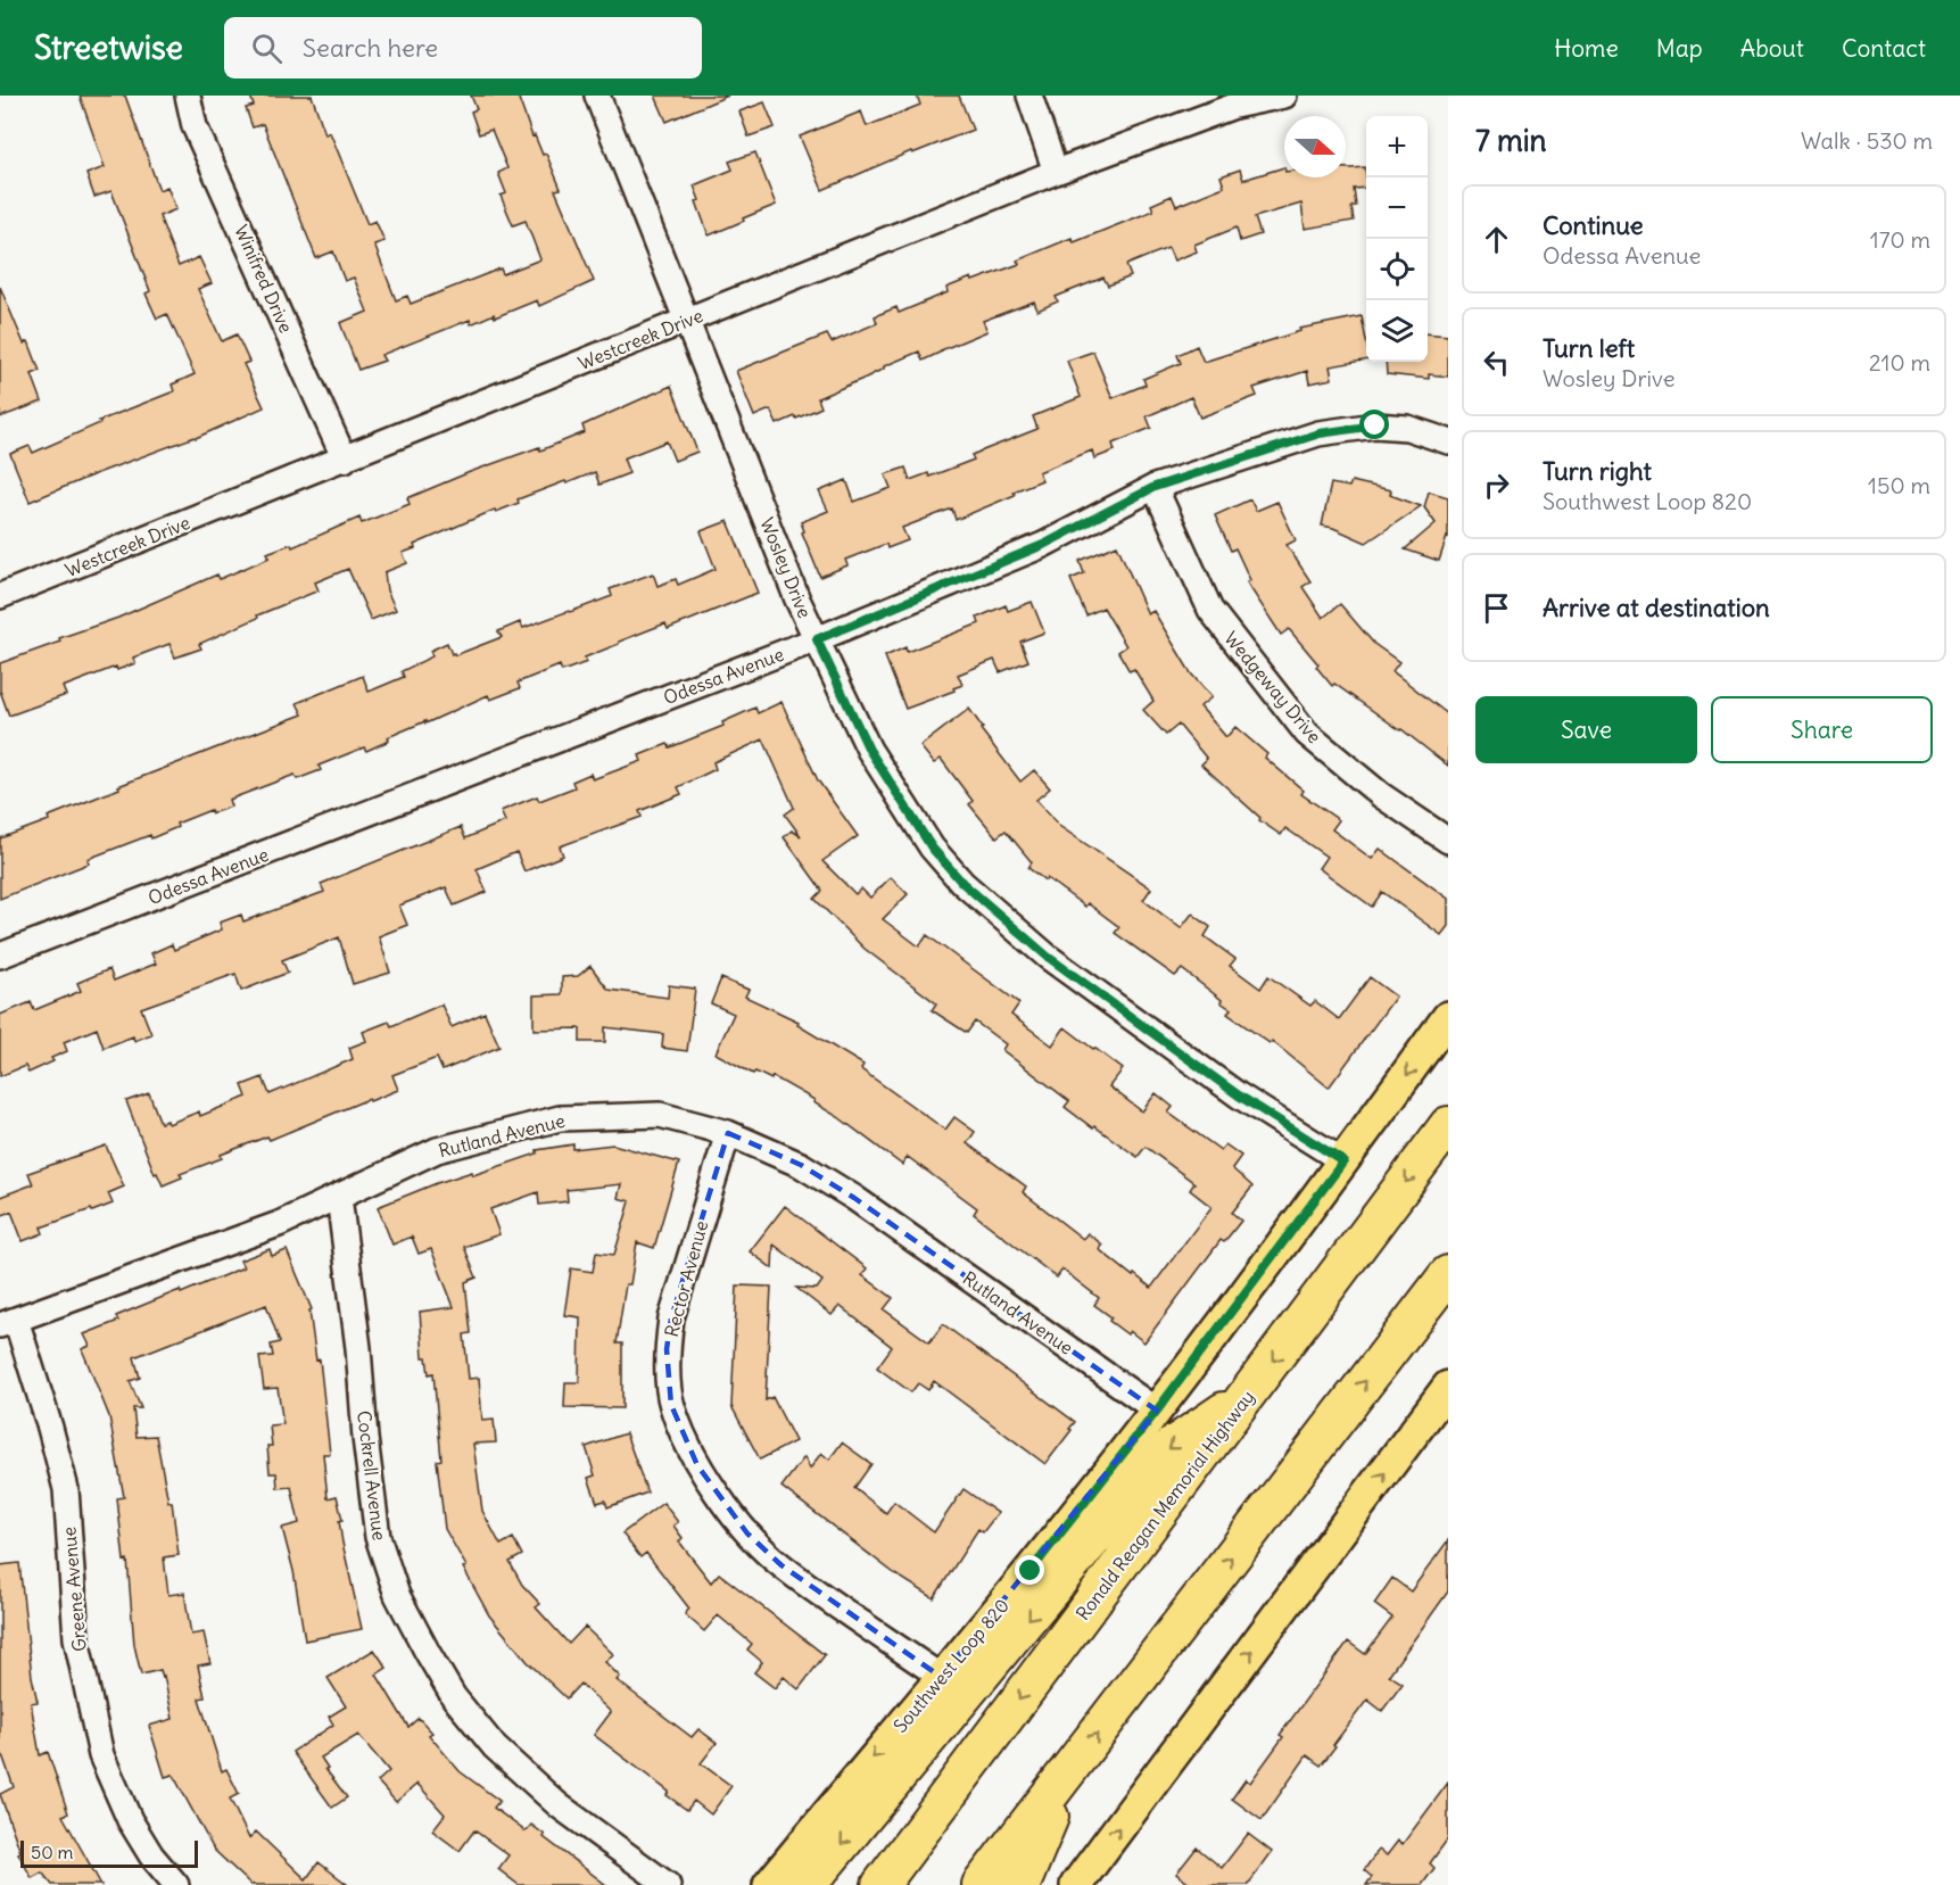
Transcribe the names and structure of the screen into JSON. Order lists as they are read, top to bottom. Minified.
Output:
{"streets":{"highway":["Ronald Reagan Memorial Highway"],"main road":["Southwest Loop 820"],"street":["Winifred Drive","Westcreek Drive","Wosley Drive","Odessa Avenue","Wedgeway Drive","Rutland Avenue","Rector Avenue","Cockrell Avenue","Greene Avenue"]},"crossings":[["Winifred Drive","Westcreek Drive"],["Westcreek Drive","Wosley Drive"],["Wosley Drive","Odessa Avenue"],["Wosley Drive","Southwest Loop 820"],["Odessa Avenue","Wedgeway Drive"],["Rutland Avenue","Rector Avenue"],["Rutland Avenue","Cockrell Avenue"],["Rutland Avenue","Greene Avenue"],["Rutland Avenue","Southwest Loop 820"],["Rector Avenue","Southwest Loop 820"]],"one_way":["Southwest Loop 820"],"scale_bar":"50 m","north":"right","page":{"header":"Streetwise","search":"Search here","nav":["Home","Map","About","Contact"],"heading":["7 min","Walk · 530 m"],"map_buttons":["+","−"],"list":[["Continue","Odessa Avenue","170 m"],["Turn left","Wosley Drive","210 m"],["Turn right","Southwest Loop 820","150 m"],"Arrive at destination"],"buttons":["Save","Share"],"scale":"50 m"}}
